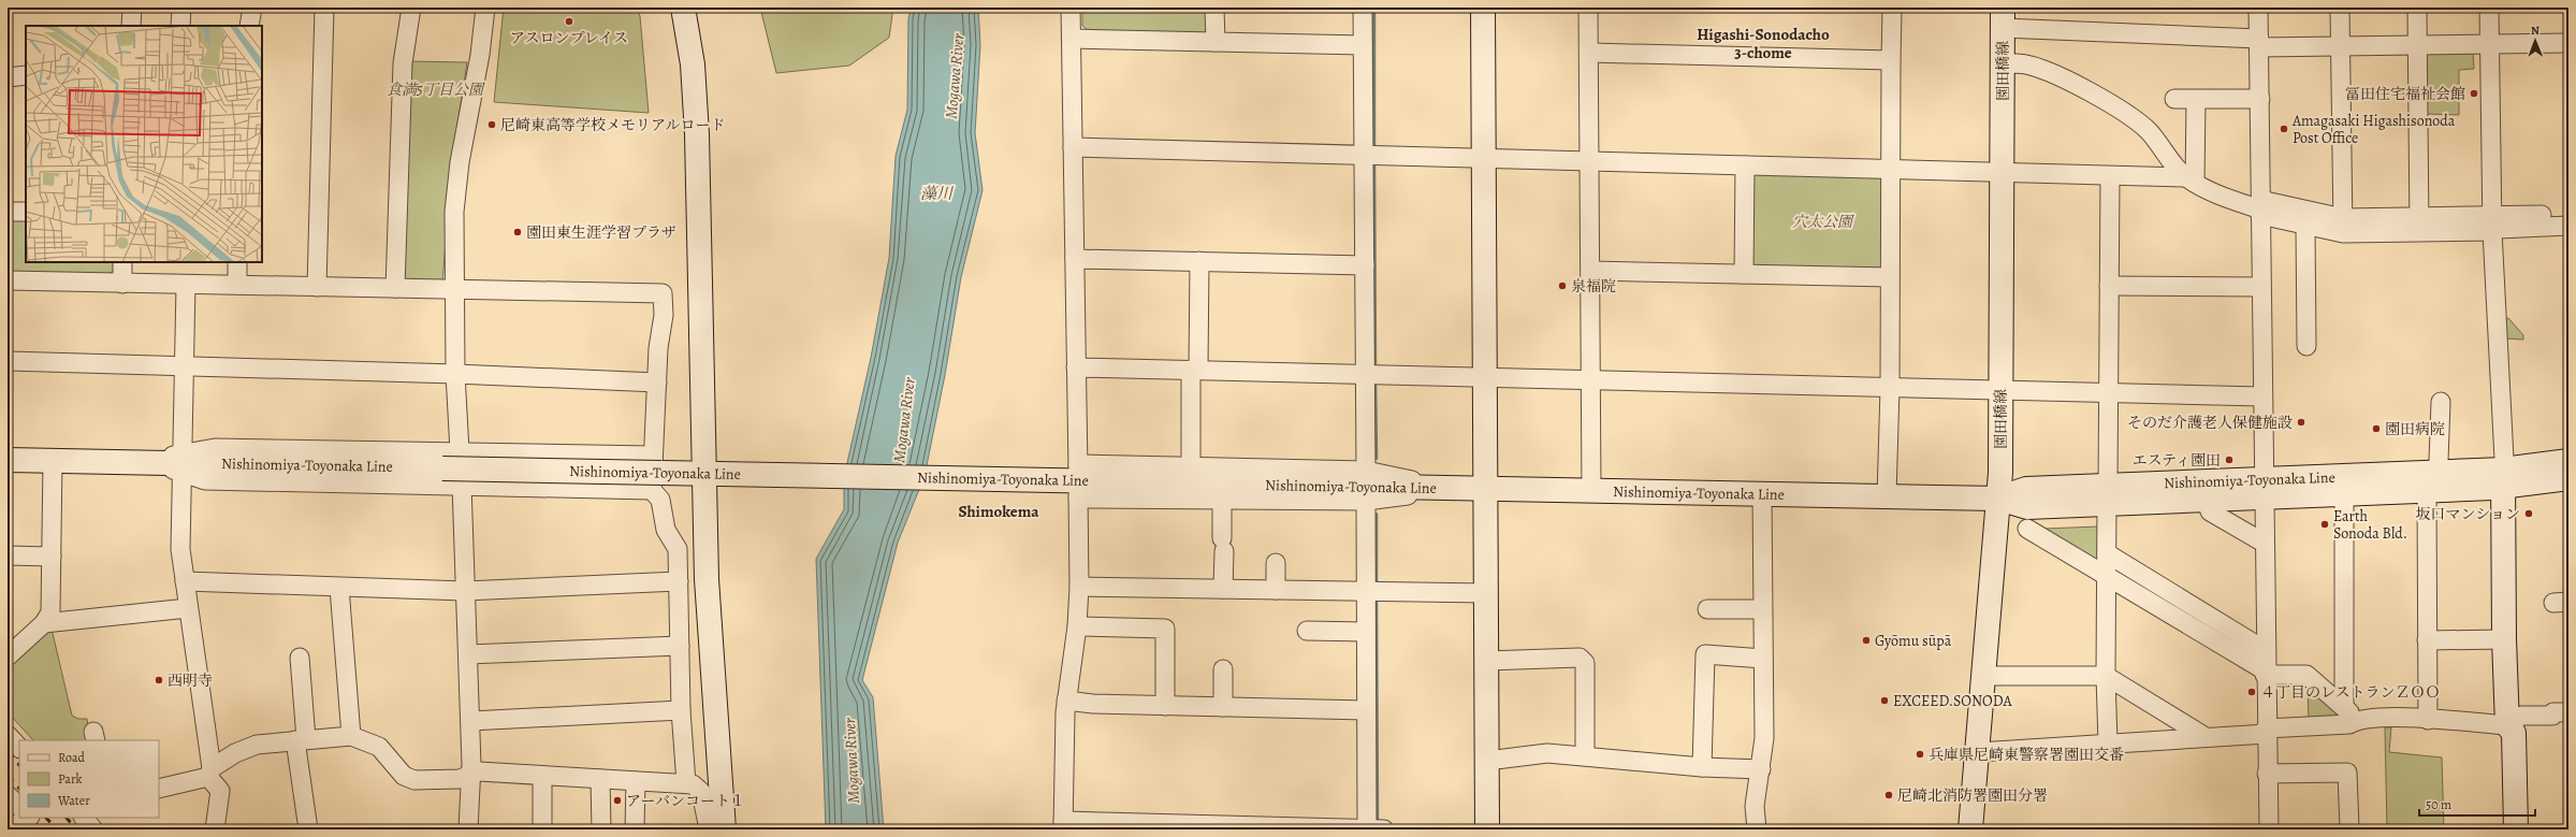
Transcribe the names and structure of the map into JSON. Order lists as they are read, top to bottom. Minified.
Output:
{"streets":{"main road":["園田橋線","Nishinomiya-Toyonaka Line"]},"crossings":[["園田橋線","Nishinomiya-Toyonaka Line"]],"districts":["Higashi-Sonodacho 3-chome","Shimokema"],"water":["Mogawa River","藻川"],"parks":["食満5丁目公園","穴太公園"],"places":["アスロンプレイス","冨田住宅福祉会館","尼崎東高等学校メモリアルロード","Amagasaki Higashisonoda Post Office","園田東生涯学習プラザ","泉福院","そのだ介護老人保健施設","園田病院","エスティ園田","坂口マンション","Earth Sonoda Bld.","Gyōmu sūpā","西明寺","４丁目のレストランＺＯＯ","EXCEED.SONODA","兵庫県尼崎東警察署園田交番","尼崎北消防署園田分署","アーバンコート１"],"legend":["Road","Park","Water"],"scale_bar":"50 m","north":"top"}
